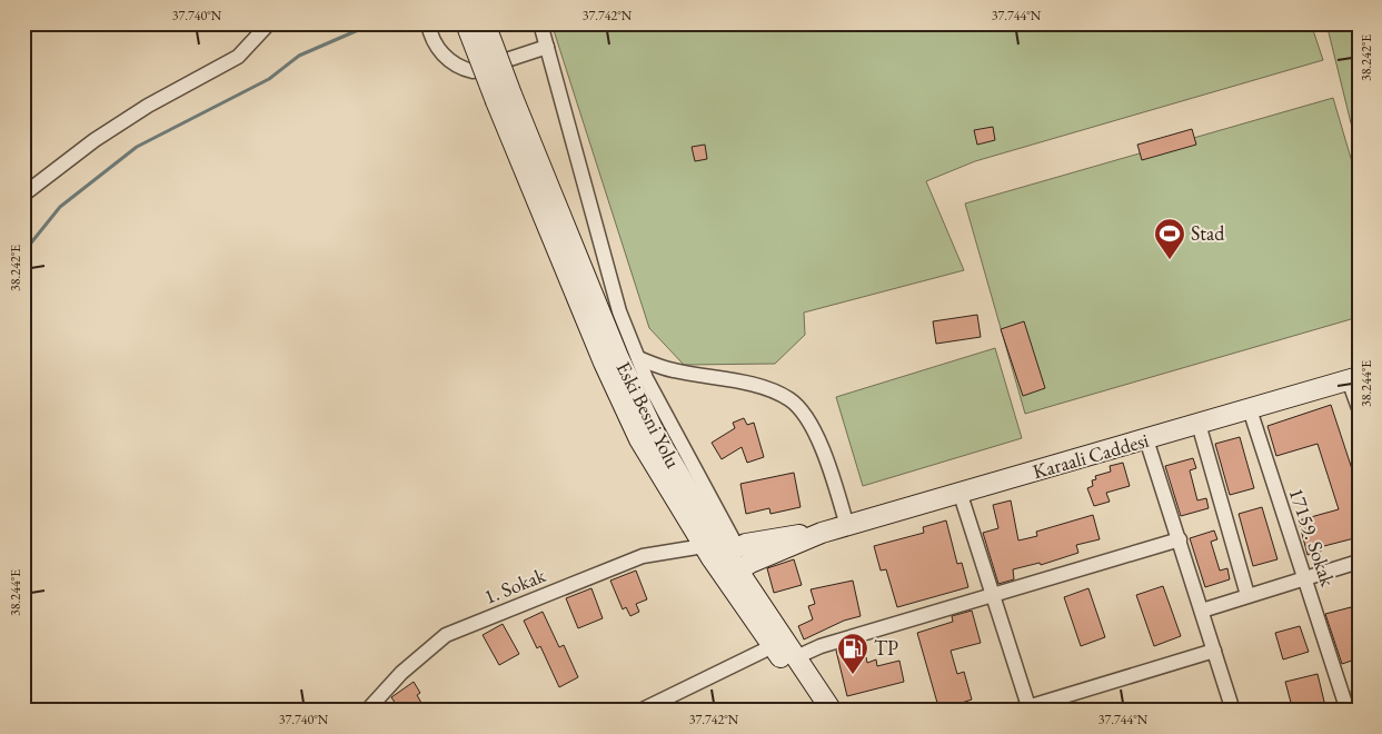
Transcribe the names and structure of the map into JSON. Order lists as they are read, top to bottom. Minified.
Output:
{"streets":{"main road":["Eski Besni Yolu","Karaali Caddesi"],"street":["17159. Sokak","1. Sokak"]},"crossings":[["Eski Besni Yolu","1. Sokak"],["Karaali Caddesi","17159. Sokak"]],"places":{"sports":["Stad"],"fuel station":["TP"]},"coordinates":["37.740°N","37.742°N","37.744°N","38.242°E","38.244°E"]}
